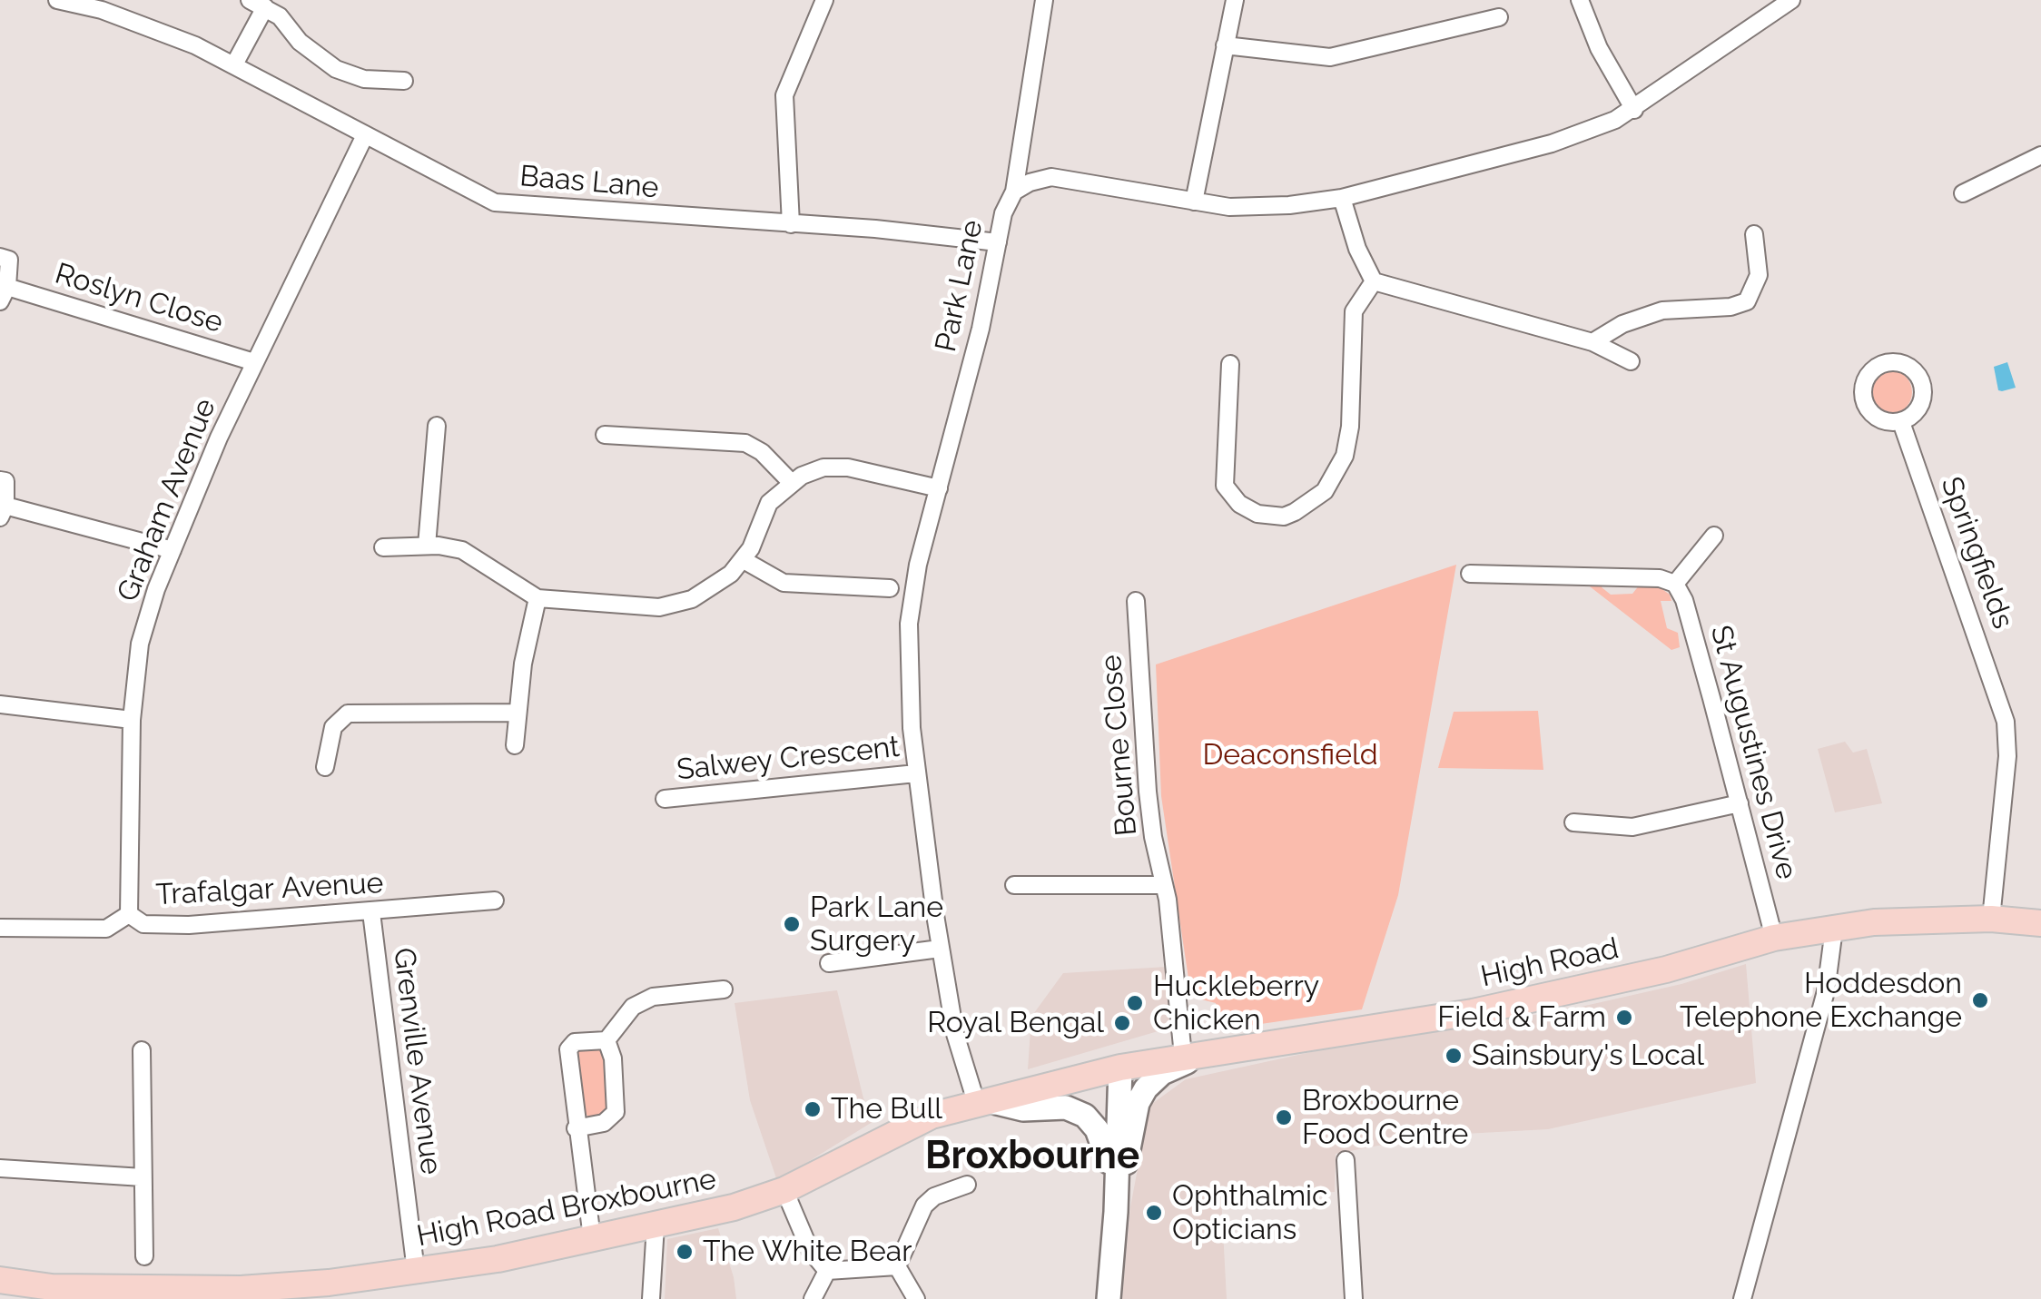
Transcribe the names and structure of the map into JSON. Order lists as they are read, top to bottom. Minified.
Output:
{"streets":{"main road":["High Road","High Road Broxbourne"],"street":["Baas Lane","Park Lane","Roslyn Close","Graham Avenue","Springfields","Bourne Close","St Augustines Drive","Salwey Crescent","Trafalgar Avenue","Grenville Avenue"]},"crossings":[["Baas Lane","Park Lane"],["Baas Lane","Graham Avenue"],["Park Lane","Salwey Crescent"],["Park Lane","High Road Broxbourne"],["Roslyn Close","Graham Avenue"],["Graham Avenue","Trafalgar Avenue"],["Springfields","High Road"],["Bourne Close","High Road"],["St Augustines Drive","High Road"],["Trafalgar Avenue","Grenville Avenue"],["High Road","High Road Broxbourne"],["Grenville Avenue","High Road Broxbourne"]],"districts":["Broxbourne"],"parks":["Deaconsfield"],"places":["Park Lane Surgery","Hoddesdon Telephone Exchange","Huckleberry Chicken","Field & Farm","Royal Bengal","Sainsbury's Local","The Bull","Broxbourne Food Centre","Ophthalmic Opticians","The White Bear"]}
